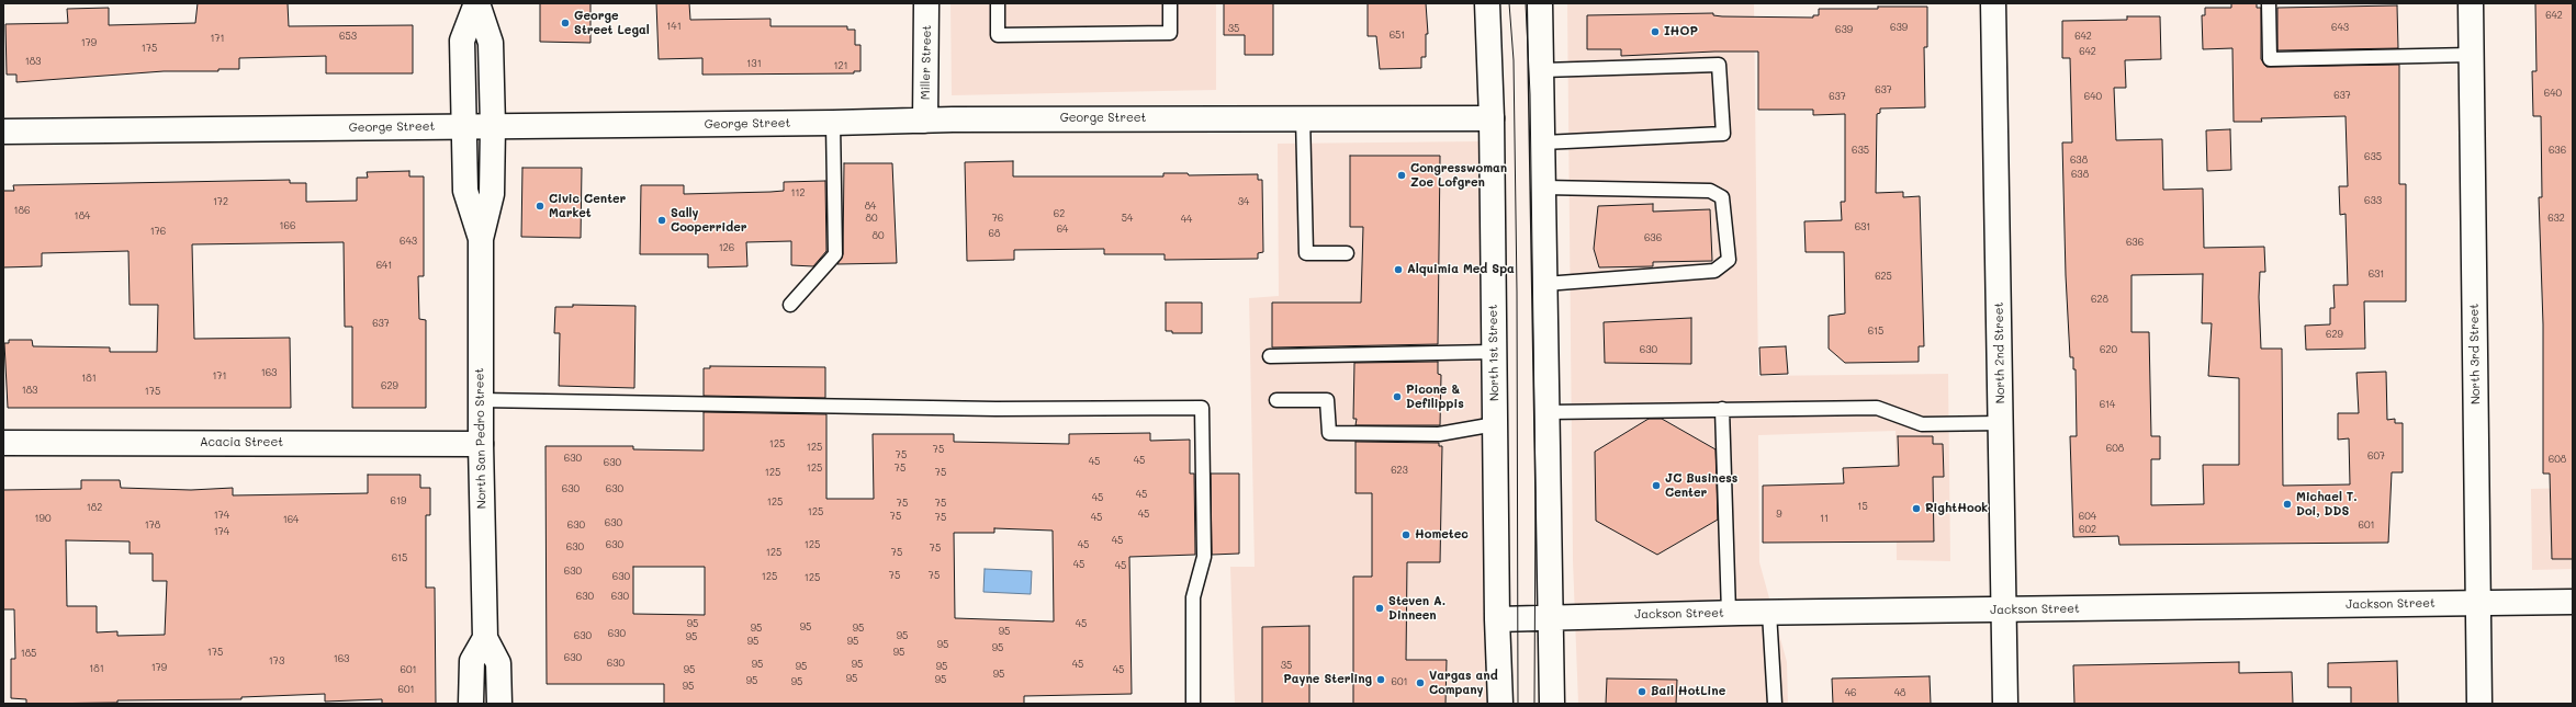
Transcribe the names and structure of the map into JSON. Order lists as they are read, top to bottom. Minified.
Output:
{"streets":{"street":["Miller Street","George Street","North 1st Street","North 2nd Street","North 3rd Street","North San Pedro Street","Acacia Street","Jackson Street"]},"crossings":[["Miller Street","George Street"],["George Street","North 1st Street"],["George Street","North San Pedro Street"],["North 1st Street","Jackson Street"],["North 2nd Street","Jackson Street"],["North 3rd Street","Jackson Street"],["North San Pedro Street","Acacia Street"]],"places":["George Street Legal","IHOP","Congresswoman Zoe Lofgren","Civic Center Market","Sally Cooperrider","Alquimia Med Spa","Picone & Defilippis","JC Business Center","Michael T. Doi, DDS","RightHook","Hometec","Steven A. Dinneen","Payne Sterling","Vargas and Company","Bail HotLine"],"house_numbers":["642","141","639","643","35","639","651","653","642","171","179","175","642","183","131","121","637","640","637","637","640","635","636","635","638","638","112","633","172","34","84","186","62","184","80","76","54","632","44","166","631","64","176","68","80","636","643","636","126","641","631","625","628","637","615","629","630","620","163","171","181","629","183","175","614","125","125","608","75","75","607","630","608","45","45","630","125","75","623","125","75","630","630","45","45","619","125","75","75","15","182","125","45","9","174","75","604","75","45","190","11","164","630","178","630","601","602","174","45","630","125","45","630","75","125","75","615","45","45","630","75","75","630","125","125","630","630","95","45","95","95","95","95","630","630","95","95","95","95","95","95","175","95","185","630","163","173","630","95","95","45","35","95","95","179","181","601","95","45","95","95","95","95","95","601","95","601","46","48"]}
